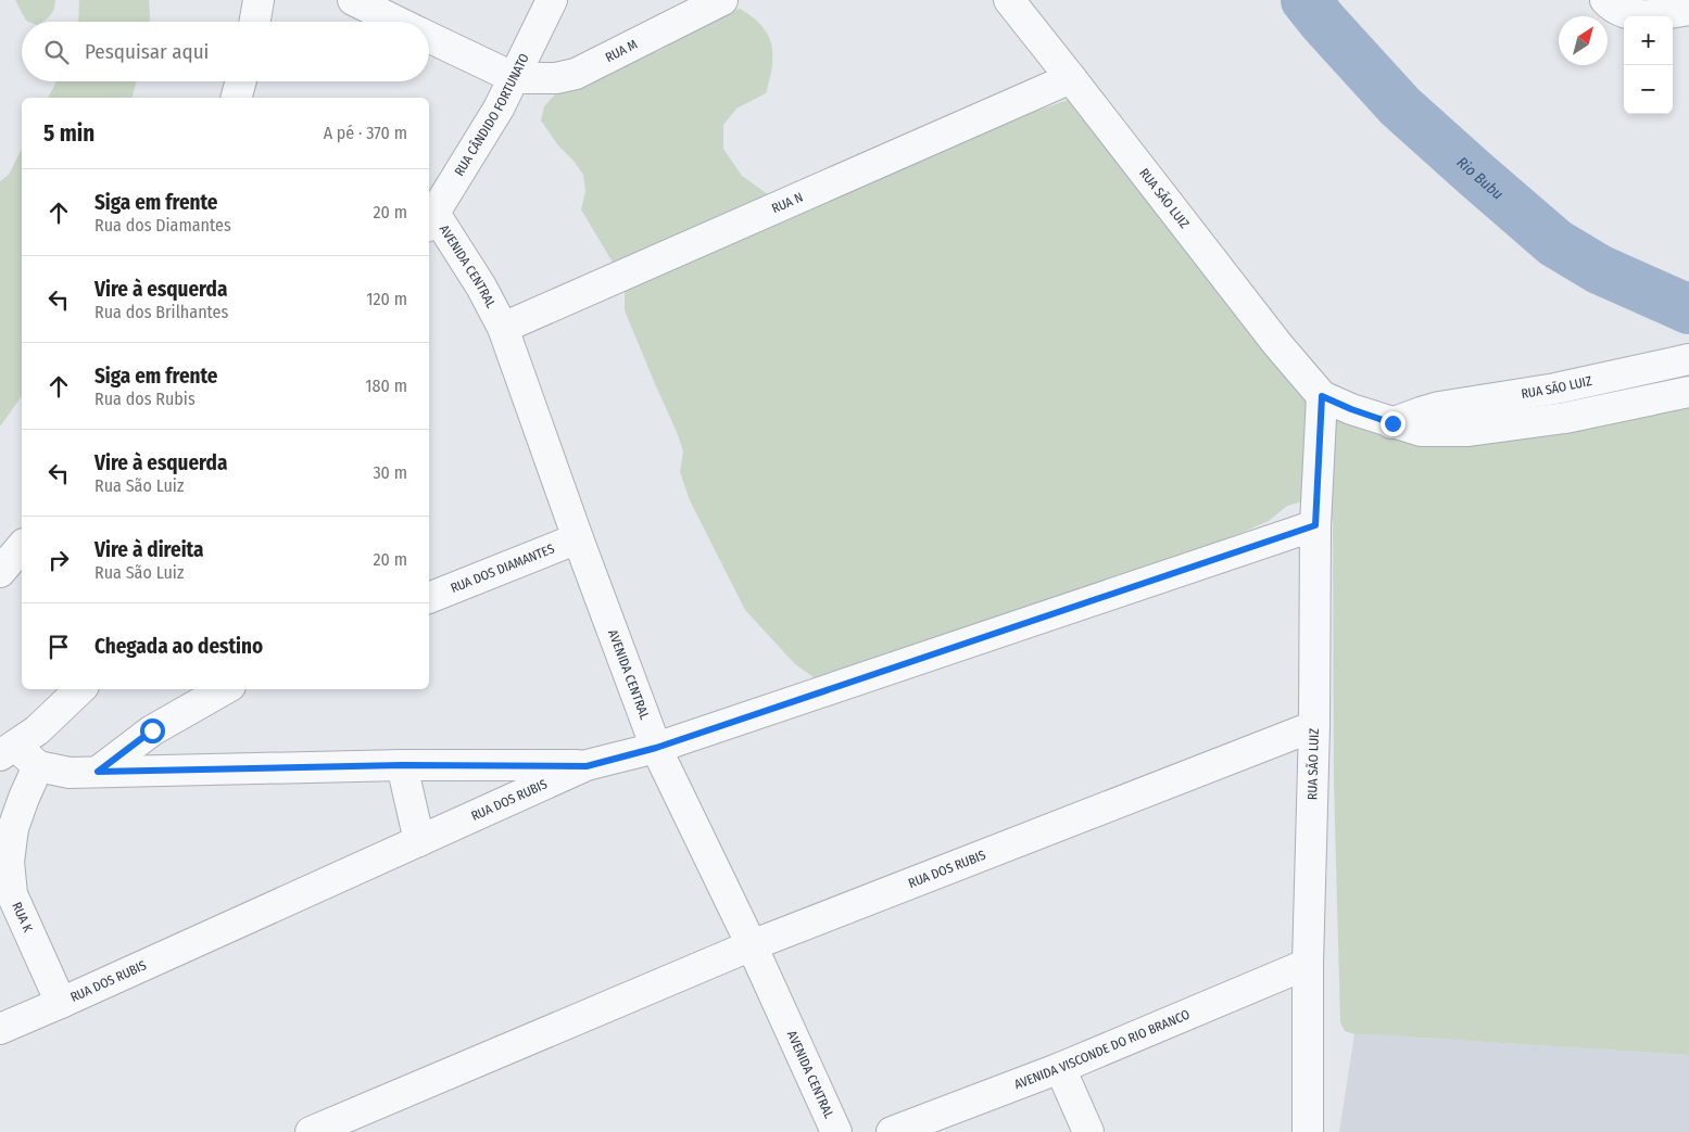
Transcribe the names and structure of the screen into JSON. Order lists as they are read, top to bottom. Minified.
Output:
{"streets":{"street":["RUA M","RUA CÂNDIDO FORTUNATO","RUA SÃO LUIZ","RUA N","AVENIDA CENTRAL","RUA DOS DIAMANTES","RUA DOS RUBIS","RUA K","AVENIDA VISCONDE DO RIO BRANCO"]},"crossings":[["RUA M","RUA CÂNDIDO FORTUNATO"],["RUA CÂNDIDO FORTUNATO","AVENIDA CENTRAL"],["RUA SÃO LUIZ","RUA N"],["RUA SÃO LUIZ","RUA DOS RUBIS"],["RUA SÃO LUIZ","AVENIDA VISCONDE DO RIO BRANCO"],["RUA N","AVENIDA CENTRAL"],["AVENIDA CENTRAL","RUA DOS DIAMANTES"],["AVENIDA CENTRAL","RUA DOS RUBIS"],["RUA DOS RUBIS","RUA K"]],"water":["Rio Bubu"],"north":"top right","page":{"map_buttons":["+","−"],"search":"Pesquisar aqui","heading":["5 min","A pé · 370 m"],"list":[["Siga em frente","Rua dos Diamantes","20 m"],["Vire à esquerda","Rua dos Brilhantes","120 m"],["Siga em frente","Rua dos Rubis","180 m"],["Vire à esquerda","Rua São Luiz","30 m"],["Vire à direita","Rua São Luiz","20 m"],"Chegada ao destino"]}}
